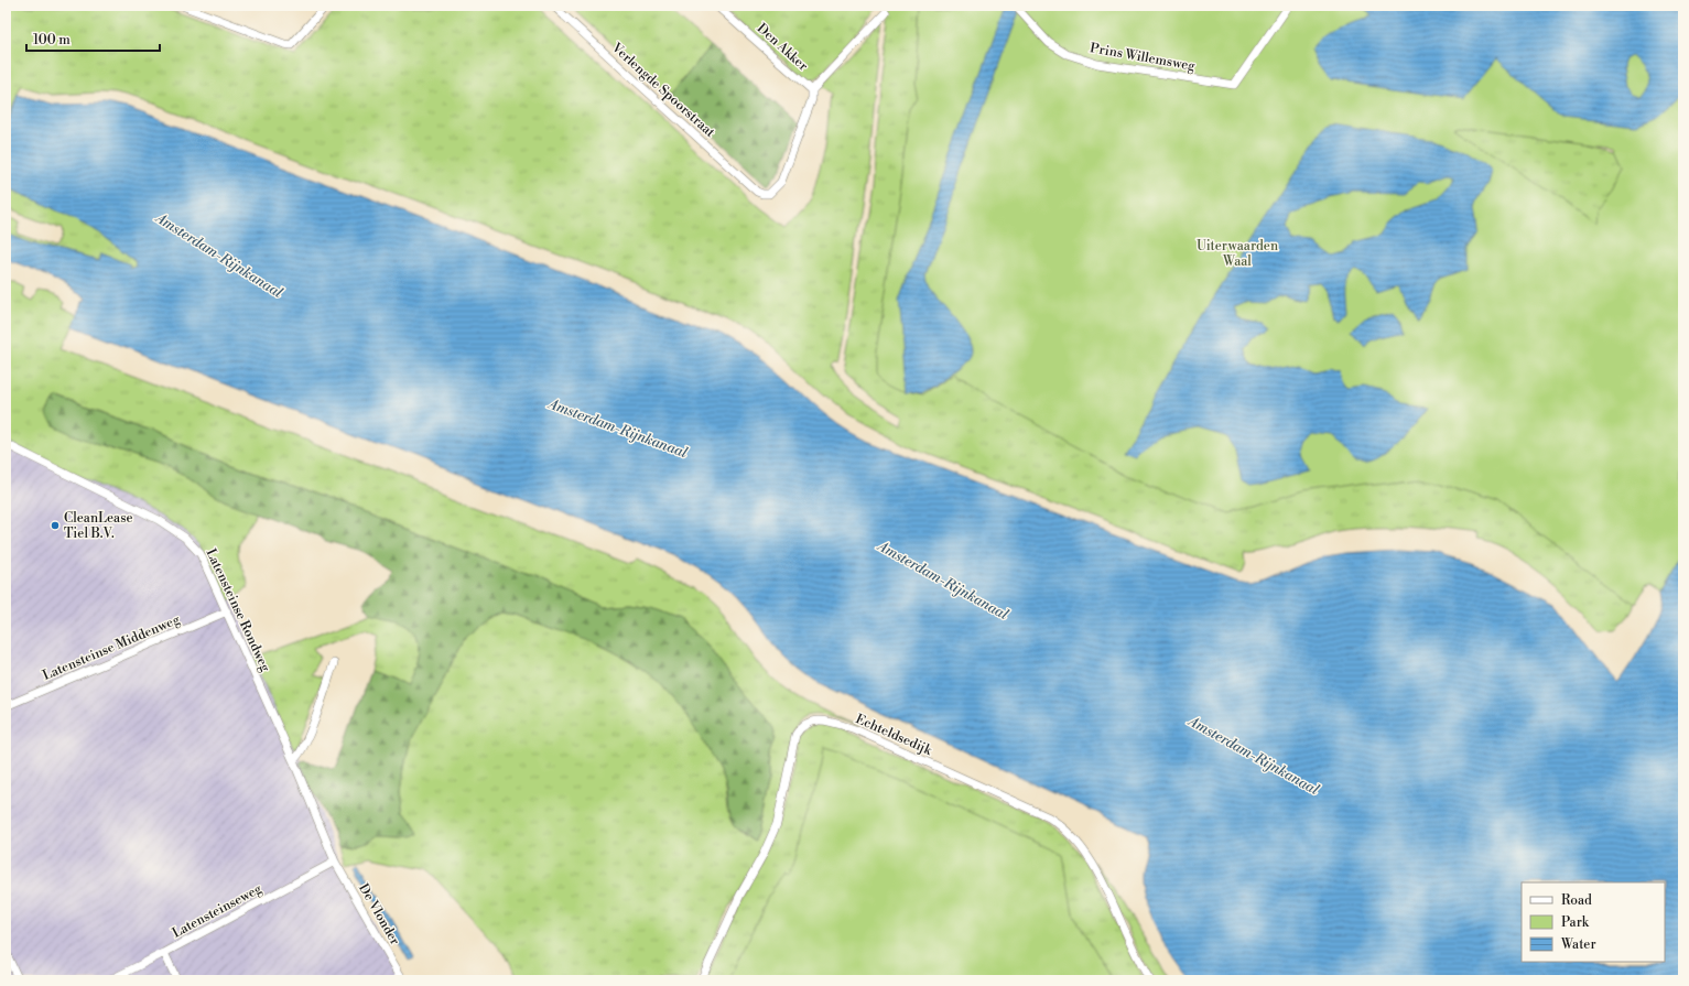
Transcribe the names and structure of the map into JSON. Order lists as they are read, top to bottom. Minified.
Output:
{"streets":{"street":["Den Akker","Prins Willemsweg","Verlengde Spoorstraat","Latensteinse Rondweg","Latensteinse Middenweg","Echteldsedijk","Latensteinseweg","De Vlonder"]},"crossings":[["Den Akker","Verlengde Spoorstraat"],["Latensteinse Rondweg","Latensteinse Middenweg"],["Latensteinse Rondweg","Latensteinseweg"],["Latensteinse Rondweg","De Vlonder"],["Latensteinseweg","De Vlonder"]],"water":["Amsterdam-Rijnkanaal"],"parks":["Uiterwaarden Waal"],"places":["CleanLease Tiel B.V."],"legend":["Road","Park","Water"],"scale_bar":"100 m"}
